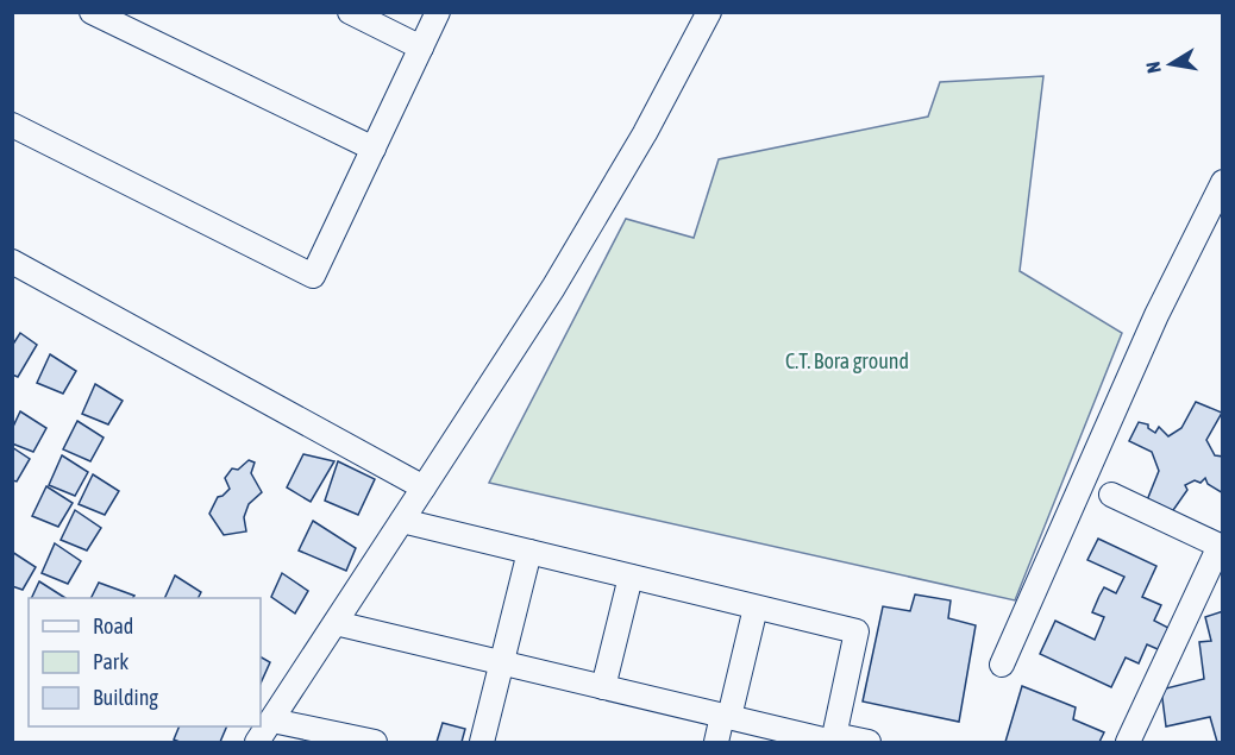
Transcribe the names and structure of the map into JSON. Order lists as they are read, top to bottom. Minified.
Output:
{"parks":["C.T. Bora ground"],"legend":["Road","Park","Building"],"north":"left"}
